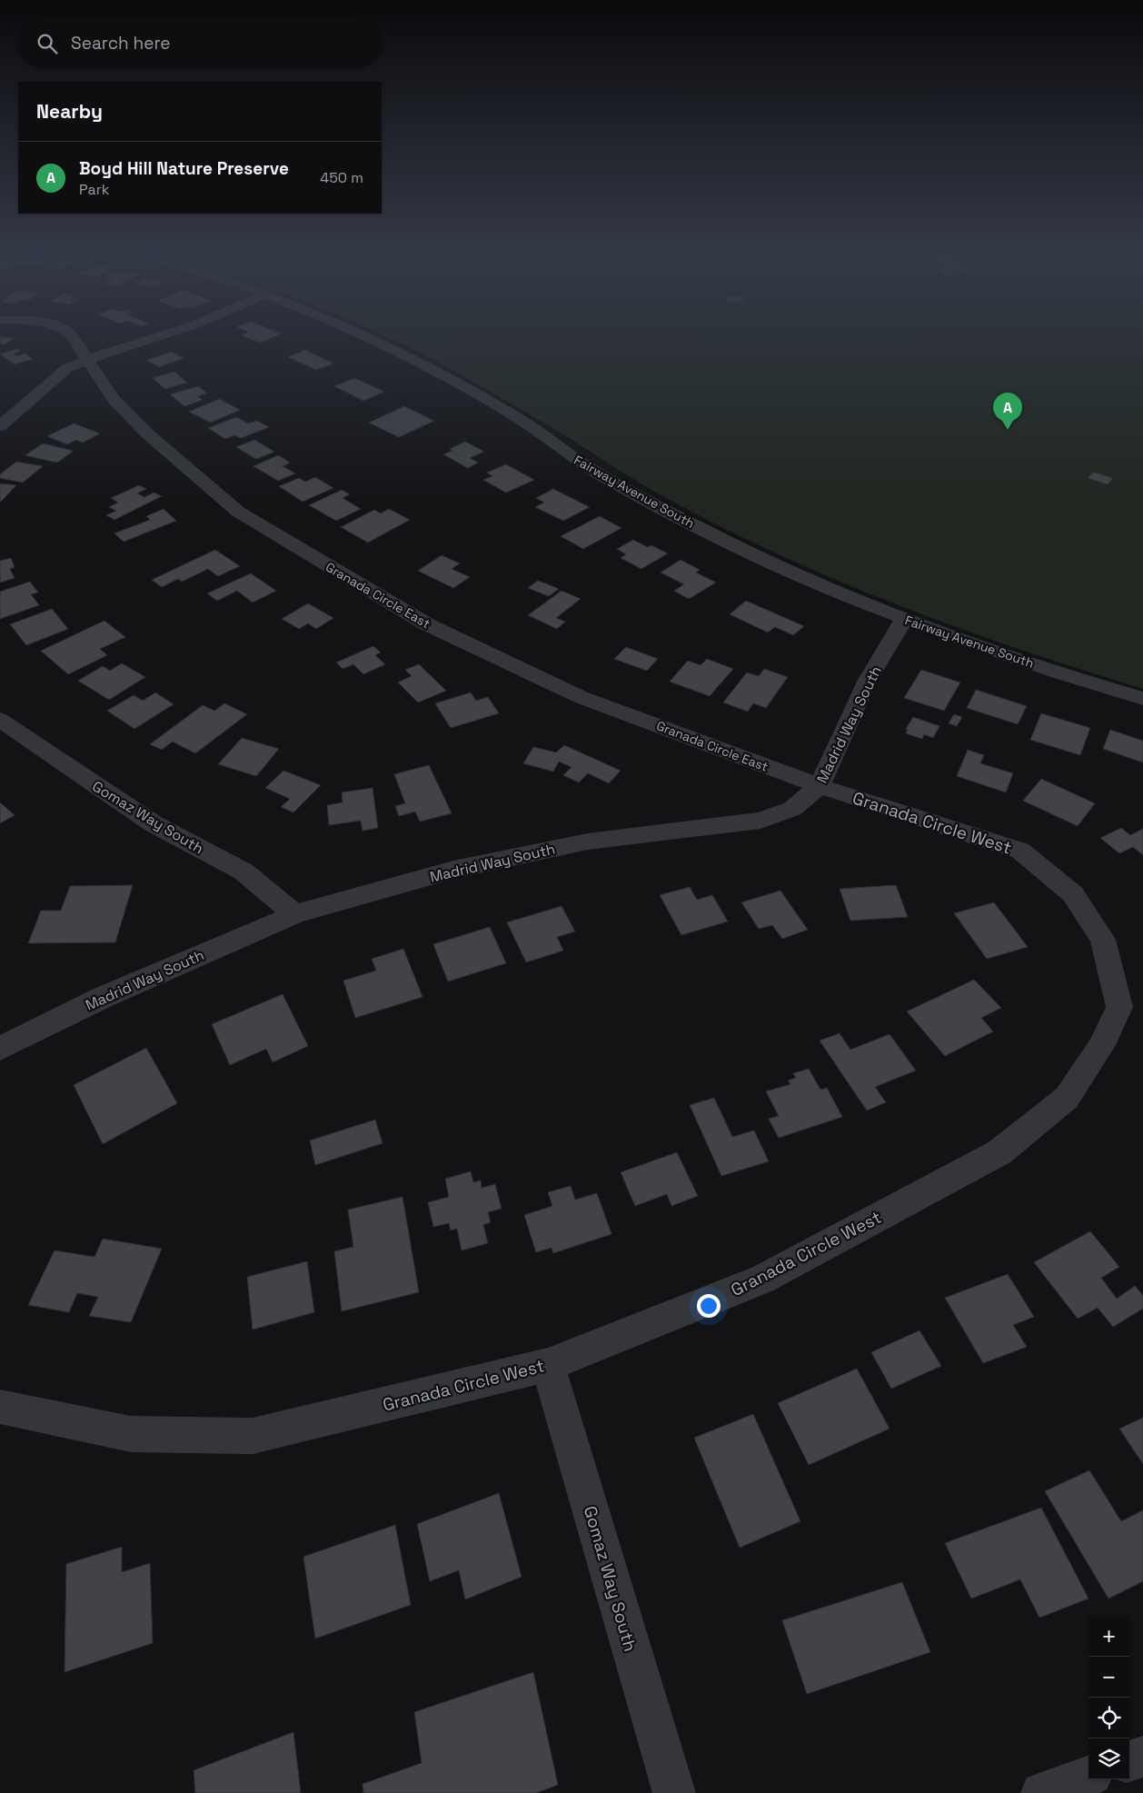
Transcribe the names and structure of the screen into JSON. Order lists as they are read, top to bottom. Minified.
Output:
{"streets":{"street":["Fairway Avenue South","Granada Circle East","Madrid Way South","Gomaz Way South","Granada Circle West"]},"crossings":[["Fairway Avenue South","Madrid Way South"],["Granada Circle East","Madrid Way South"],["Granada Circle East","Granada Circle West"],["Madrid Way South","Gomaz Way South"],["Madrid Way South","Granada Circle West"],["Gomaz Way South","Granada Circle West"]],"page":{"search":"Search here","heading":"Nearby","list":[{"mark":"A","name":"Boyd Hill Nature Preserve","note":"Park","value":"450 m"}],"pins":"A","map_buttons":["+","−"]}}
